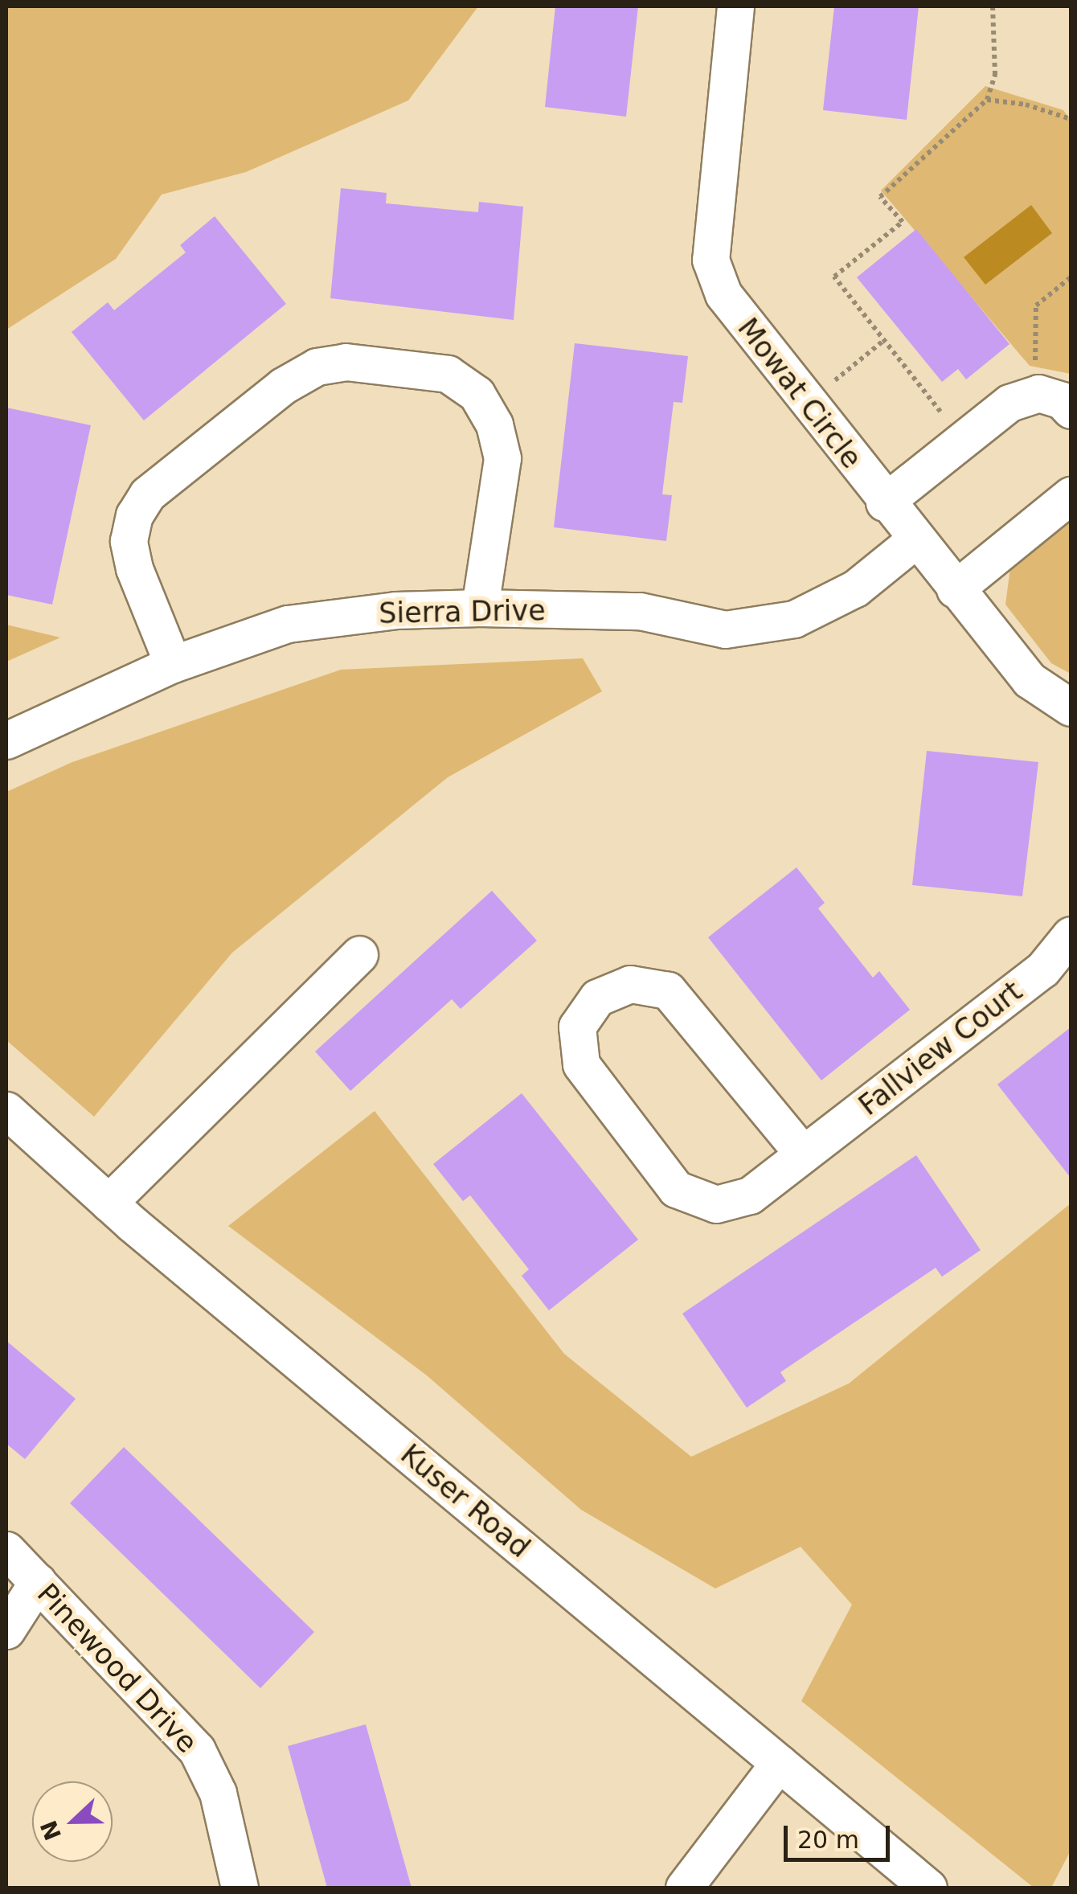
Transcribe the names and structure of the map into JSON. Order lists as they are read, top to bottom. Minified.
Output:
{"streets":{"street":["Mowat Circle","Sierra Drive","Fallview Court","Kuser Road","Pinewood Drive"]},"crossings":[["Mowat Circle","Sierra Drive"]],"scale_bar":"20 m","north":"left"}
